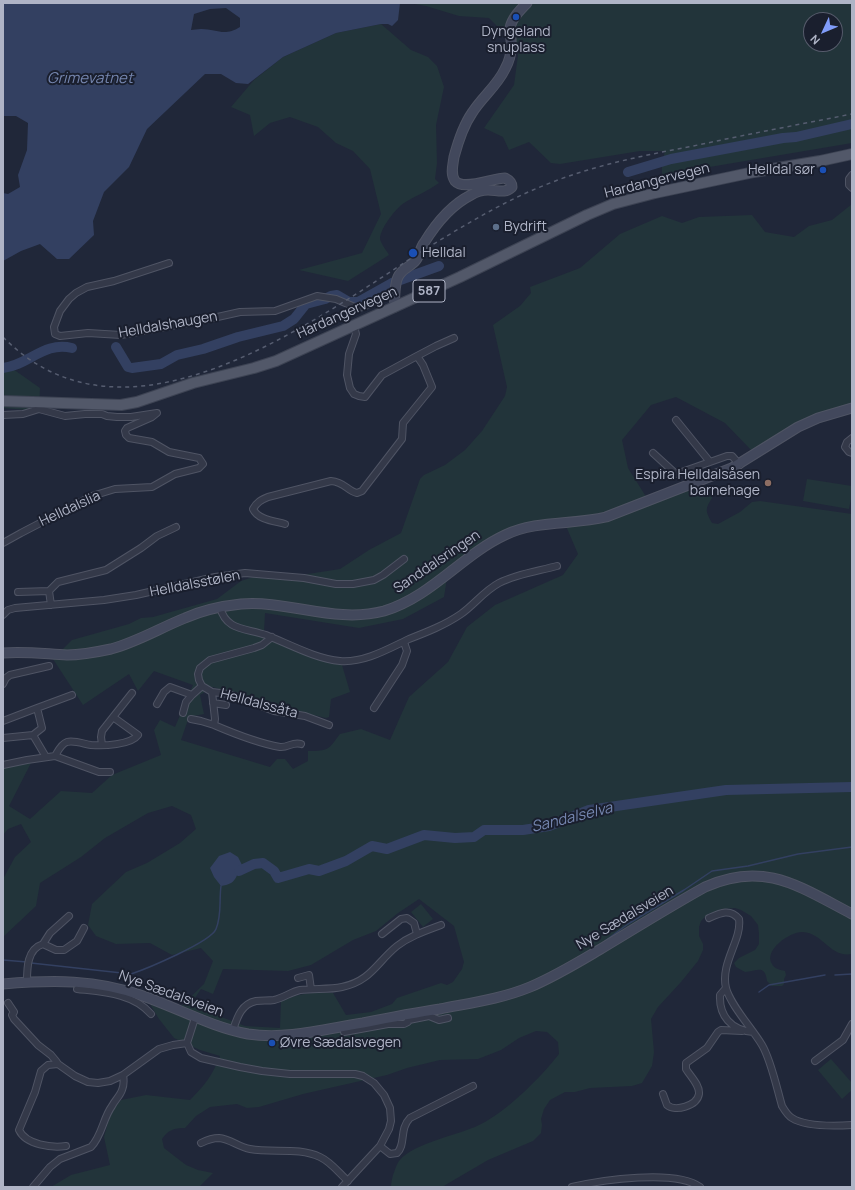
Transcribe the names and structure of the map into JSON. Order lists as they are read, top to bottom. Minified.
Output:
{"streets":{"main road":["Hardangervegen","587","Sanddalsringen","Nye Sædalsveien"],"street":["Helldalshaugen","Helldalslia","Helldalsstølen","Helldalssåta"]},"water":["Grimevatnet","Sandalselva"],"places":["Dyngeland snuplass","Helldal sør","Bydrift","Helldal","Espira Helldalsåsen barnehage","Øvre Sædalsvegen"],"north":"bottom left"}
